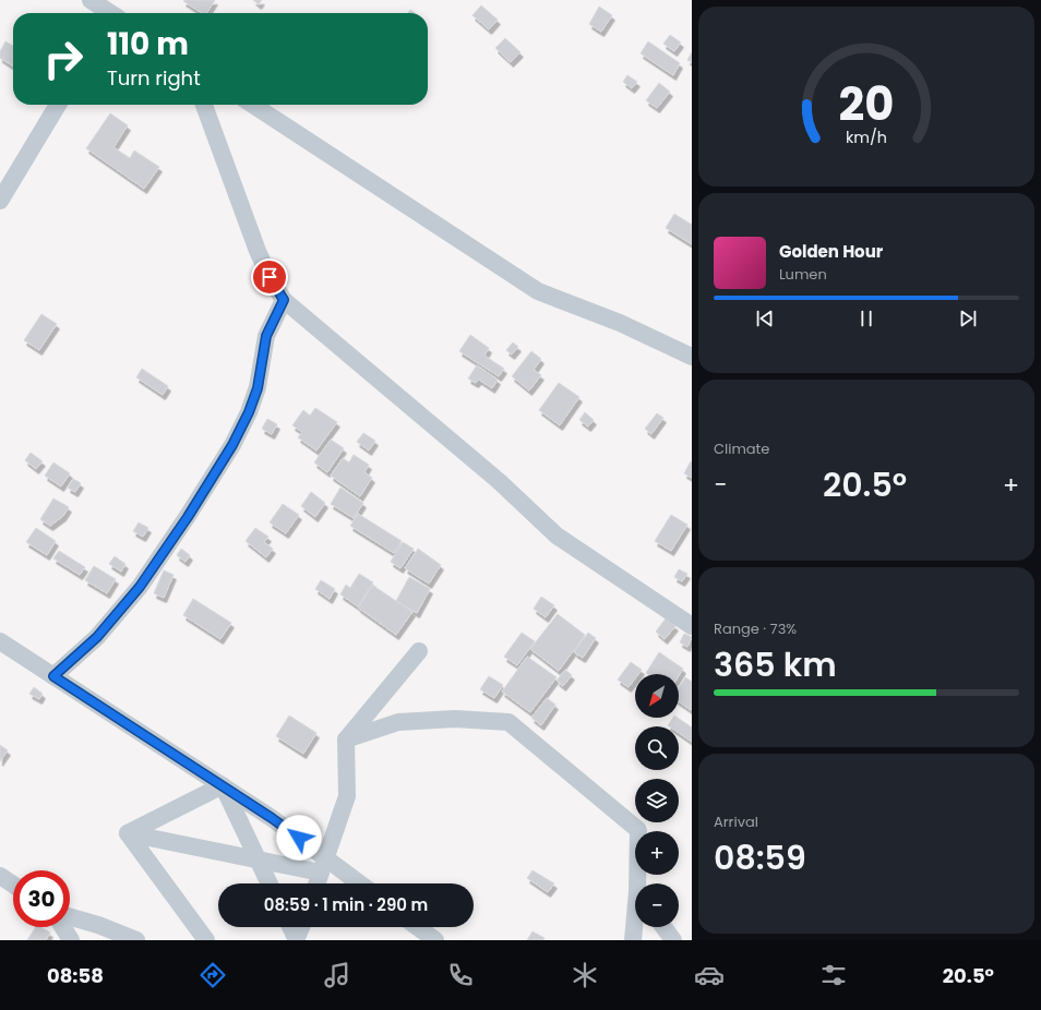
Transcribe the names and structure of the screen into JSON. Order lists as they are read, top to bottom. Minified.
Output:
{"north":"bottom left","page":{"turn":["110 m","Turn right"],"song":["Golden Hour","Lumen"],"tile":["Climate",["Range · 73%","365 km"],["Arrival","08:59"]],"heat":["−","20.5°","+"],"map_buttons":["+","−"],"limit":"30","trip":"08:59 · 1 min · 290 m","tabs":["08:58","20.5°"],"gauge":["20","km/h"]}}
